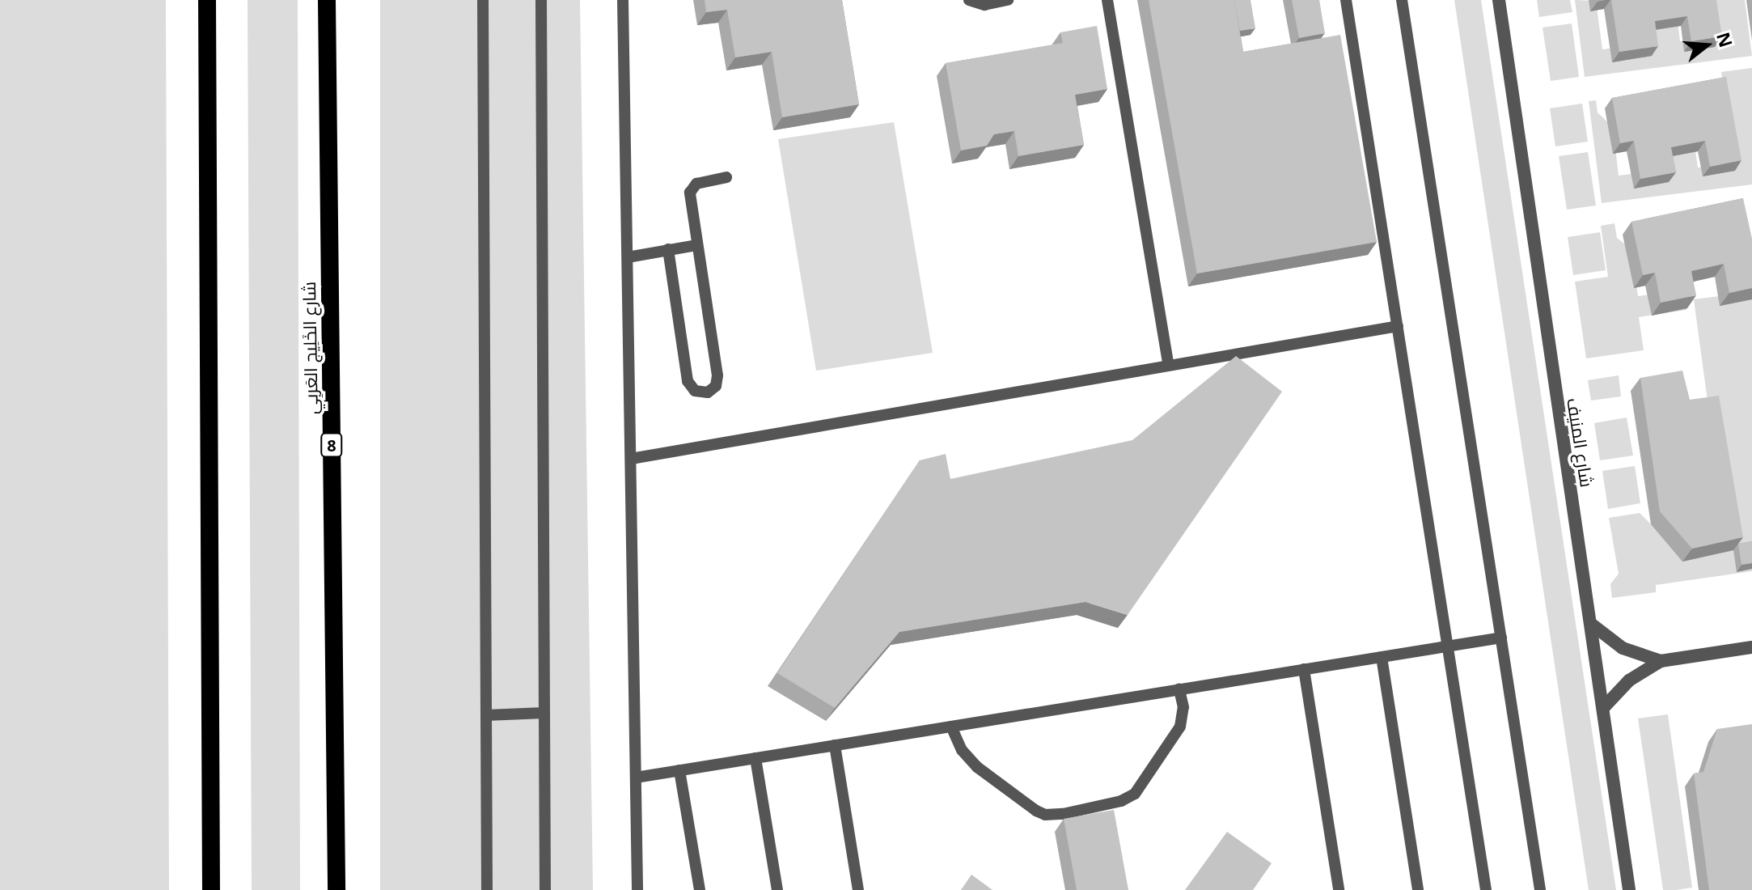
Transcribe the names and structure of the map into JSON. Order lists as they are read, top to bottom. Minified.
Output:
{"streets":{"highway":["شارع الخَلِيج العَربِي","8"],"street":["شارع المنيف"]},"north":"right"}
